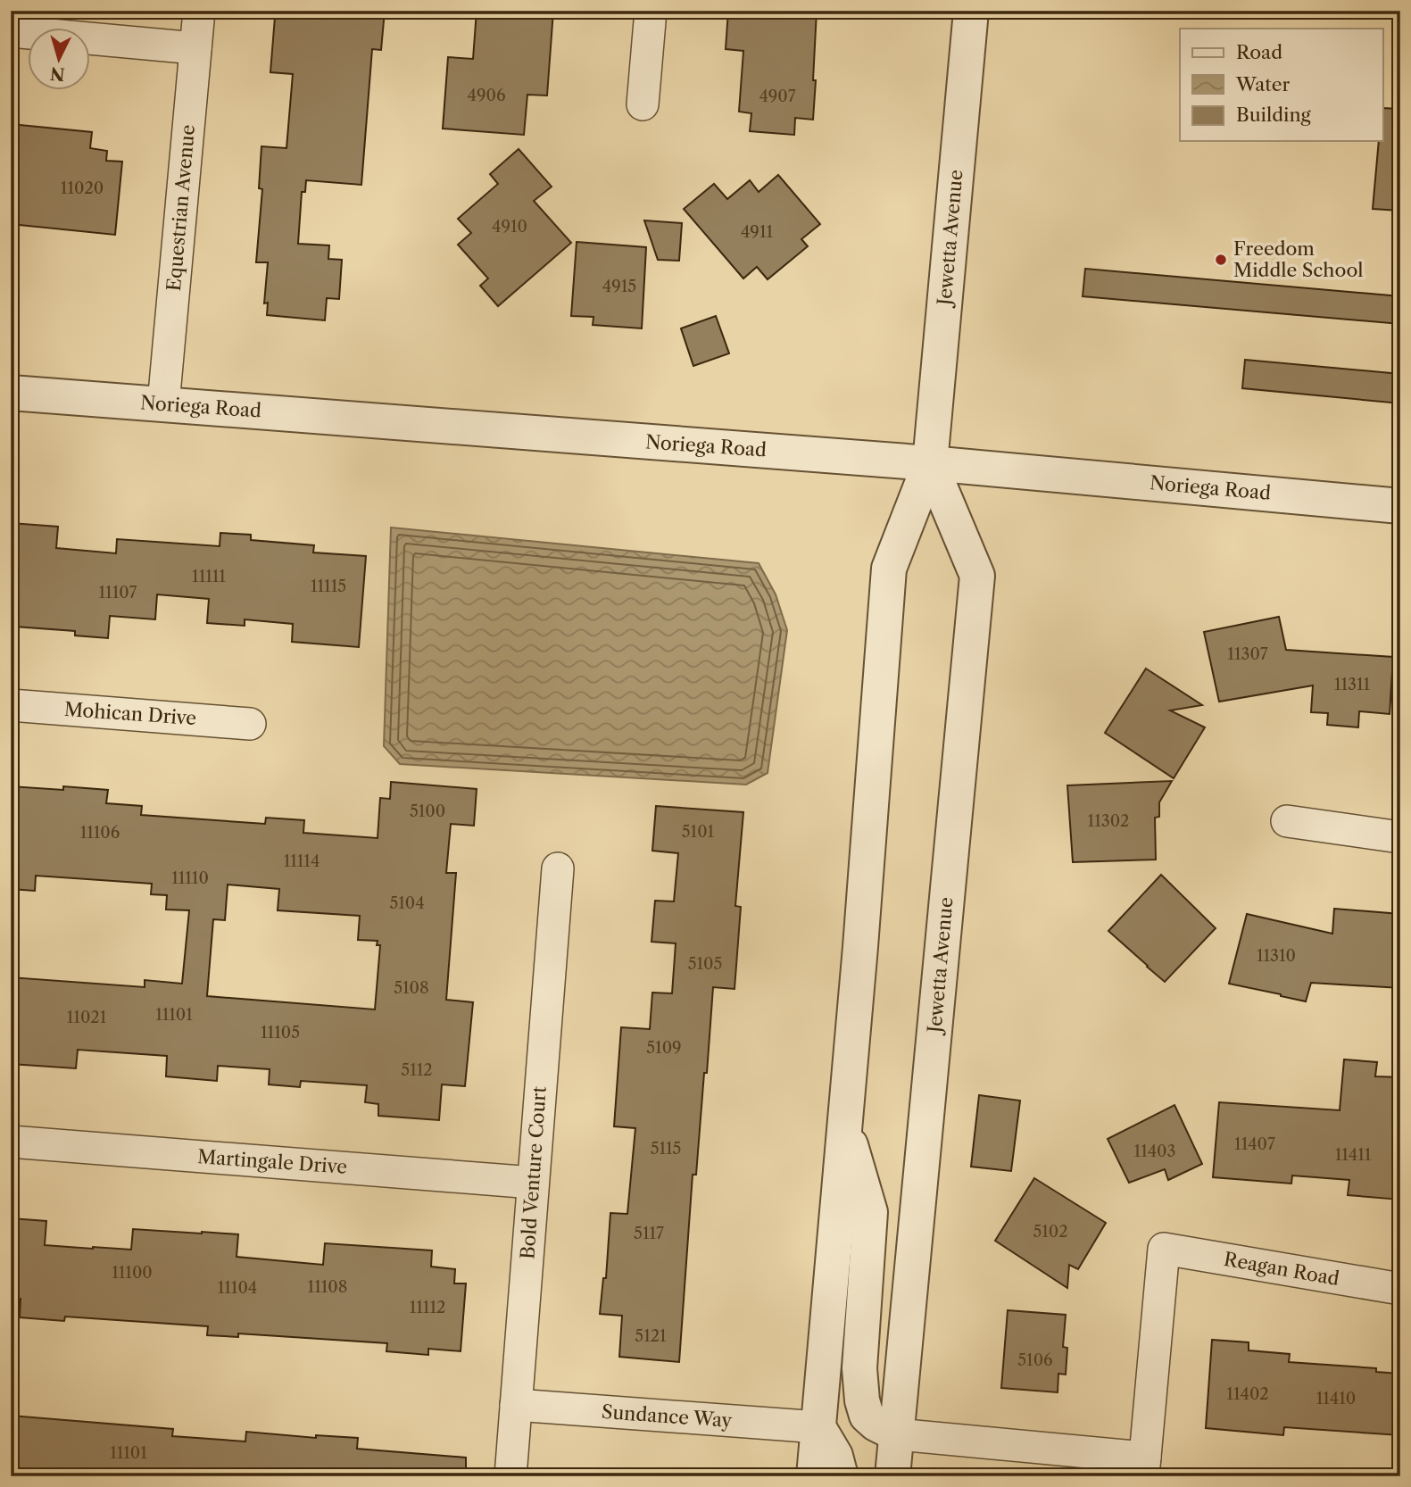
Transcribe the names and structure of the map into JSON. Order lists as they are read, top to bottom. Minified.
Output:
{"streets":{"street":["Equestrian Avenue","Jewetta Avenue","Noriega Road","Mohican Drive","Martingale Drive","Bold Venture Court","Reagan Road","Sundance Way"]},"crossings":[["Equestrian Avenue","Noriega Road"],["Jewetta Avenue","Noriega Road"],["Jewetta Avenue","Sundance Way"],["Martingale Drive","Bold Venture Court"],["Bold Venture Court","Sundance Way"]],"places":["Freedom Middle School"],"house_numbers":["4906","4907","11020","4910","4911","4915","11111","11115","11107","11307","11311","5100","11302","5101","11106","11114","11110","5104","11310","5105","5108","11101","11021","11105","5109","5112","11407","5115","11403","11411","5102","5117","11100","11108","11104","11112","5121","5106","11402","11410","11101"],"legend":["Road","Water","Building"],"north":"bottom"}
